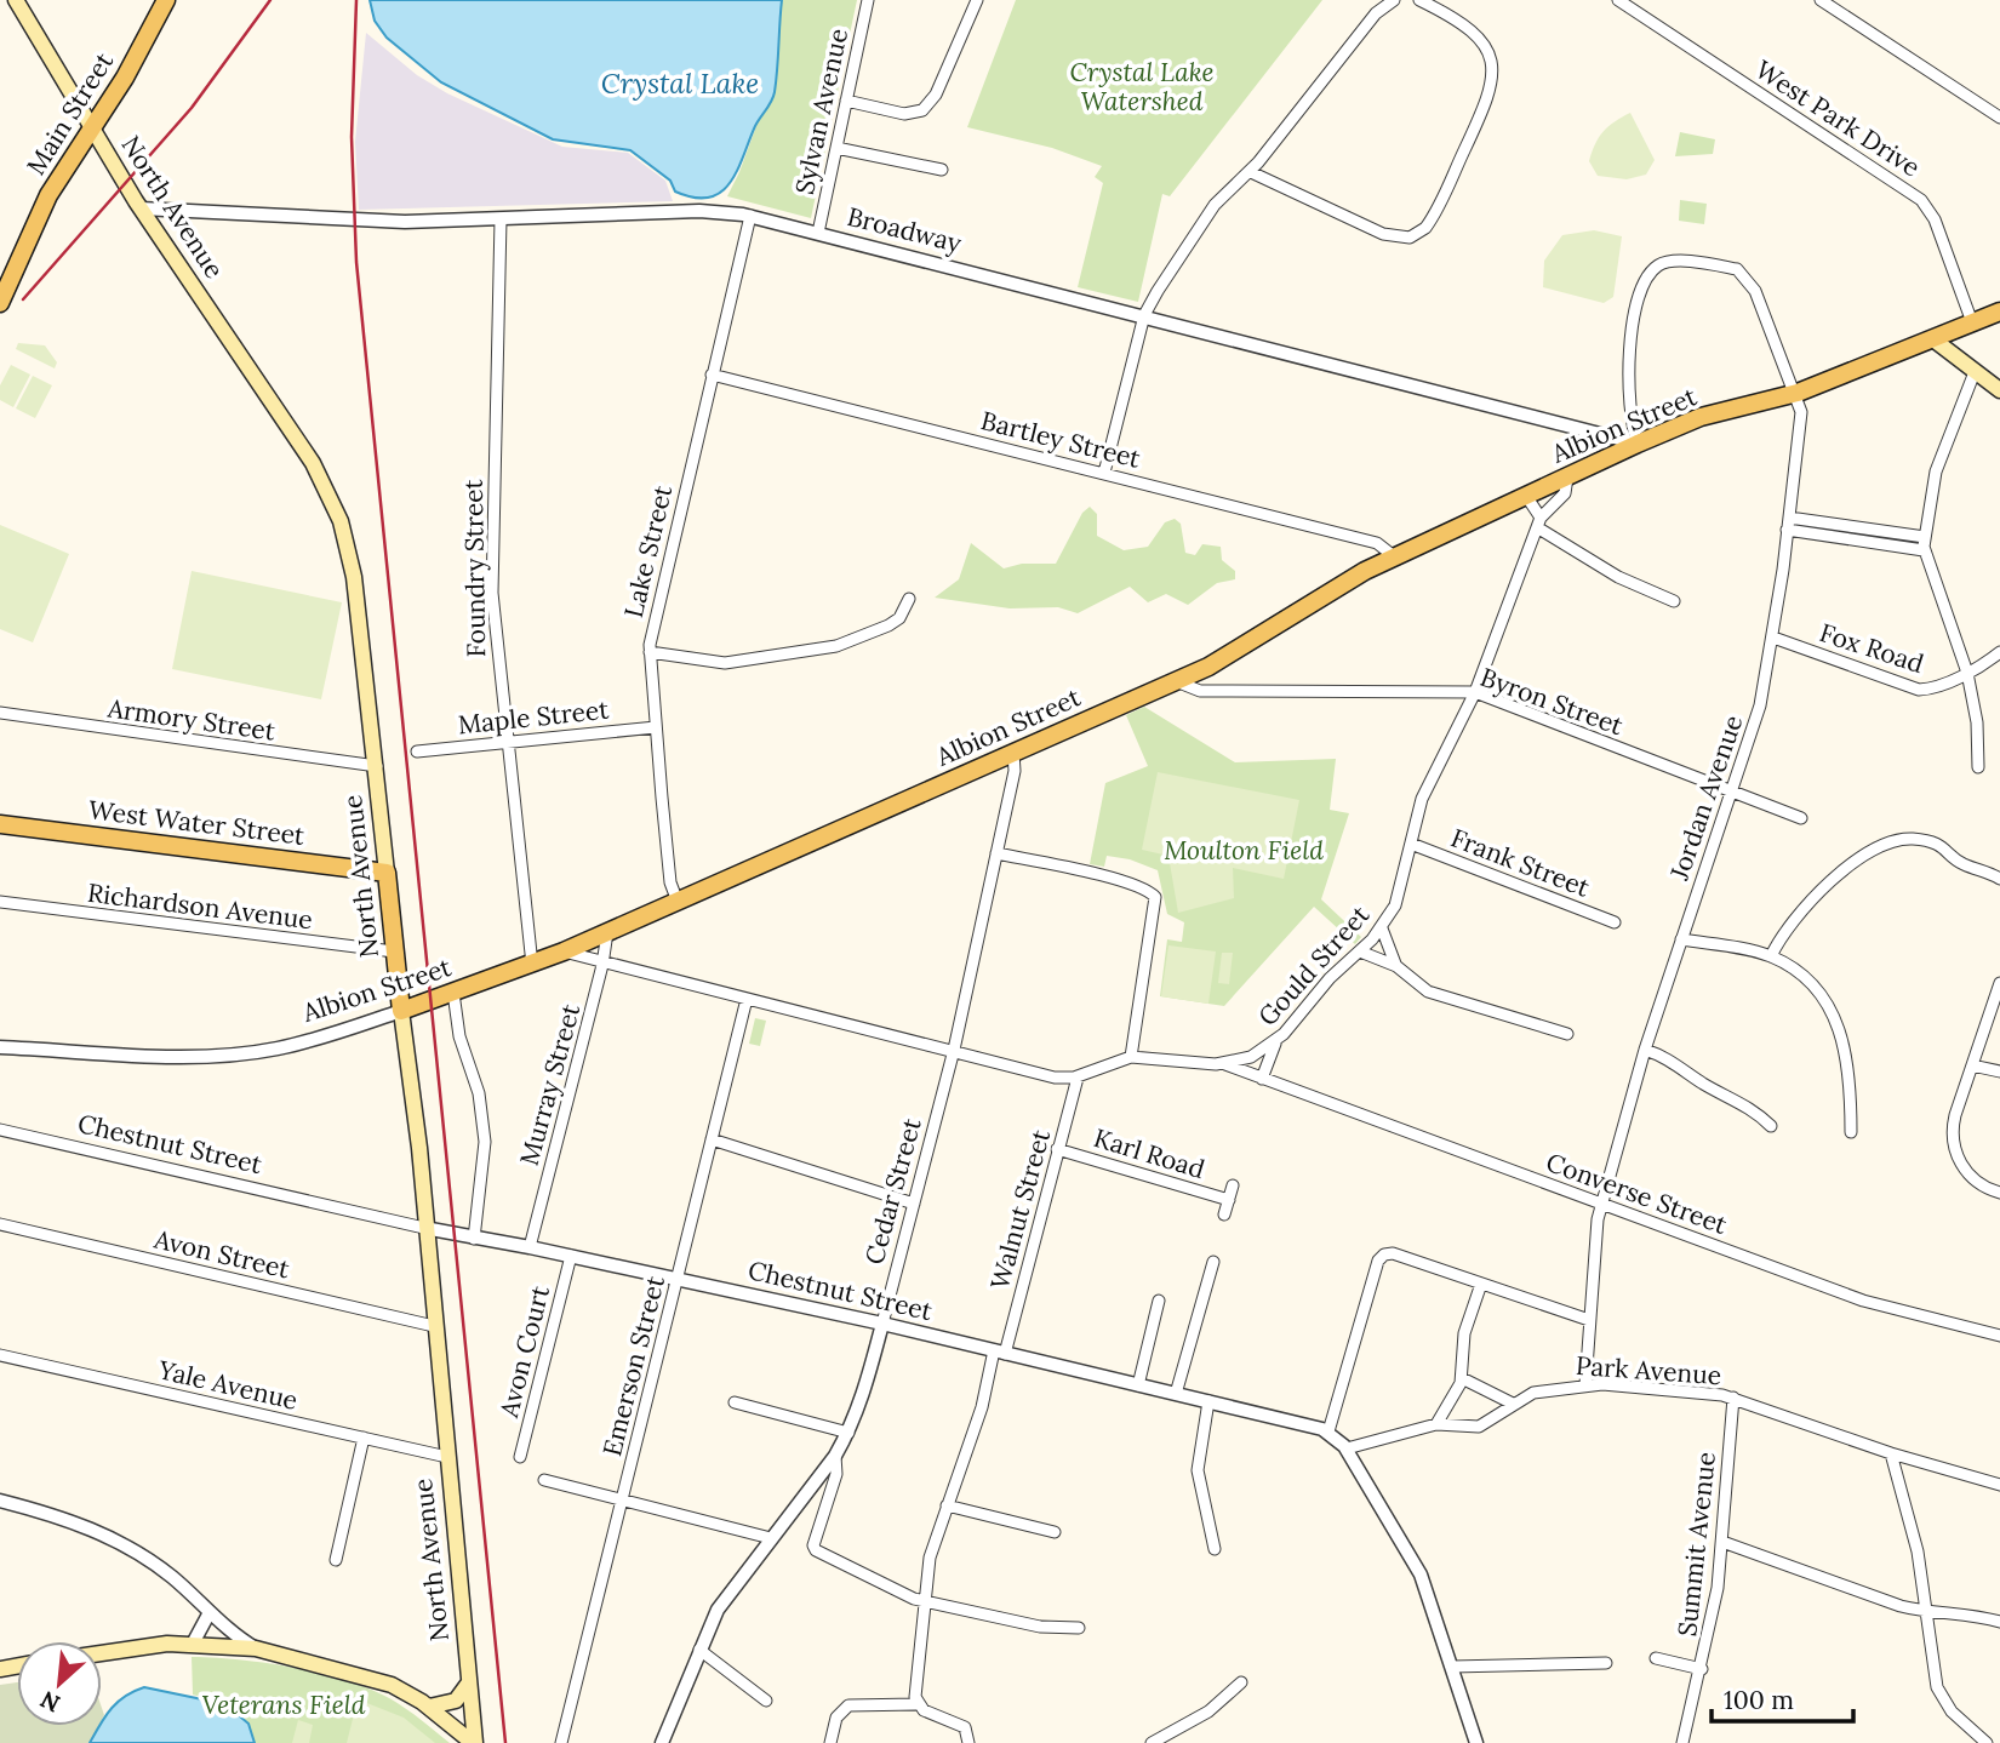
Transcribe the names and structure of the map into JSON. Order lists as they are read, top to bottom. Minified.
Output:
{"streets":{"main road":["Main Street","North Avenue","Albion Street","West Water Street"],"street":["Sylvan Avenue","West Park Drive","Broadway","Bartley Street","Lake Street","Foundry Street","Fox Road","Byron Street","Maple Street","Armory Street","Jordan Avenue","Frank Street","Richardson Avenue","Gould Street","Murray Street","Chestnut Street","Karl Road","Cedar Street","Converse Street","Walnut Street","Avon Street","Avon Court","Emerson Street","Park Avenue","Yale Avenue","Summit Avenue"]},"crossings":[["Sylvan Avenue","Broadway"],["Main Street","North Avenue"],["West Park Drive","Albion Street"],["North Avenue","Broadway"],["North Avenue","Albion Street"],["North Avenue","Armory Street"],["North Avenue","West Water Street"],["North Avenue","Richardson Avenue"],["North Avenue","Chestnut Street"],["North Avenue","Avon Street"],["North Avenue","Yale Avenue"],["Broadway","Albion Street"],["Broadway","Lake Street"],["Broadway","Foundry Street"],["Albion Street","Bartley Street"],["Albion Street","Lake Street"],["Albion Street","Foundry Street"],["Albion Street","Byron Street"],["Albion Street","Jordan Avenue"],["Albion Street","Gould Street"],["Albion Street","Murray Street"],["Albion Street","Cedar Street"],["Bartley Street","Lake Street"],["Lake Street","Maple Street"],["Foundry Street","Maple Street"],["Fox Road","Jordan Avenue"],["Byron Street","Jordan Avenue"],["Byron Street","Gould Street"],["Jordan Avenue","Converse Street"],["Jordan Avenue","Park Avenue"],["Frank Street","Gould Street"],["Gould Street","Murray Street"],["Gould Street","Cedar Street"],["Gould Street","Converse Street"],["Gould Street","Walnut Street"],["Gould Street","Emerson Street"],["Murray Street","Chestnut Street"],["Chestnut Street","Cedar Street"],["Chestnut Street","Walnut Street"],["Chestnut Street","Avon Court"],["Chestnut Street","Emerson Street"],["Chestnut Street","Park Avenue"],["Karl Road","Walnut Street"],["Park Avenue","Summit Avenue"]],"water":["Crystal Lake"],"parks":["Crystal Lake Watershed","Moulton Field","Veterans Field"],"scale_bar":"100 m","north":"bottom left"}
